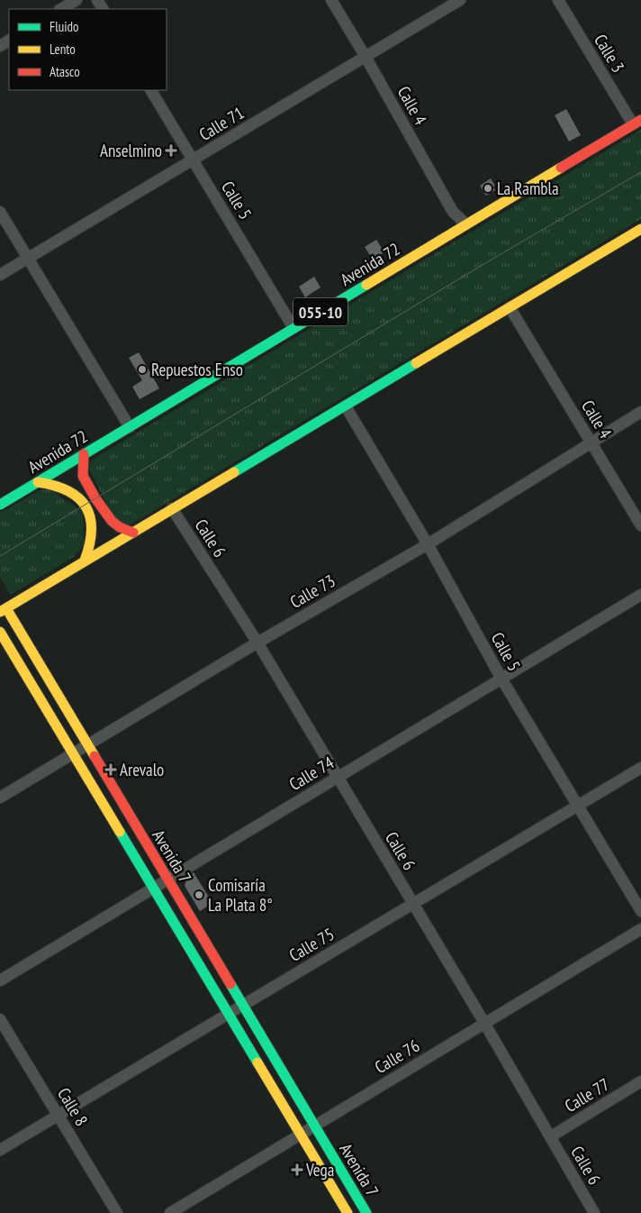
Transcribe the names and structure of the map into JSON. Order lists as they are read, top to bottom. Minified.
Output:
{"streets":{"main road":["Avenida 72","055-10","Avenida 7"],"street":["Calle 3","Calle 4","Calle 71","Calle 5","Calle 6","Calle 73","Calle 74","Calle 75","Calle 76","Calle 77","Calle 8"]},"crossings":[["Calle 3","Avenida 72"],["Calle 4","Calle 71"],["Calle 4","Avenida 72"],["Calle 4","Calle 73"],["Calle 71","Calle 5"],["Calle 5","Avenida 72"],["Calle 5","Calle 73"],["Calle 5","Calle 74"],["Calle 5","Calle 75"],["Calle 6","Calle 73"],["Calle 6","Calle 74"],["Calle 6","Calle 75"],["Calle 6","Calle 76"],["Calle 6","Calle 77"],["Calle 73","Avenida 7"],["Calle 74","Avenida 7"],["Avenida 7","Calle 75"],["Avenida 7","Calle 76"],["Calle 75","Calle 8"]],"places":{"health":["Anselmino","Arevalo","Vega"],"other":["La Rambla","Repuestos Enso","Comisaría La Plata 8°"]},"legend":["Fluido","Lento","Atasco"]}
